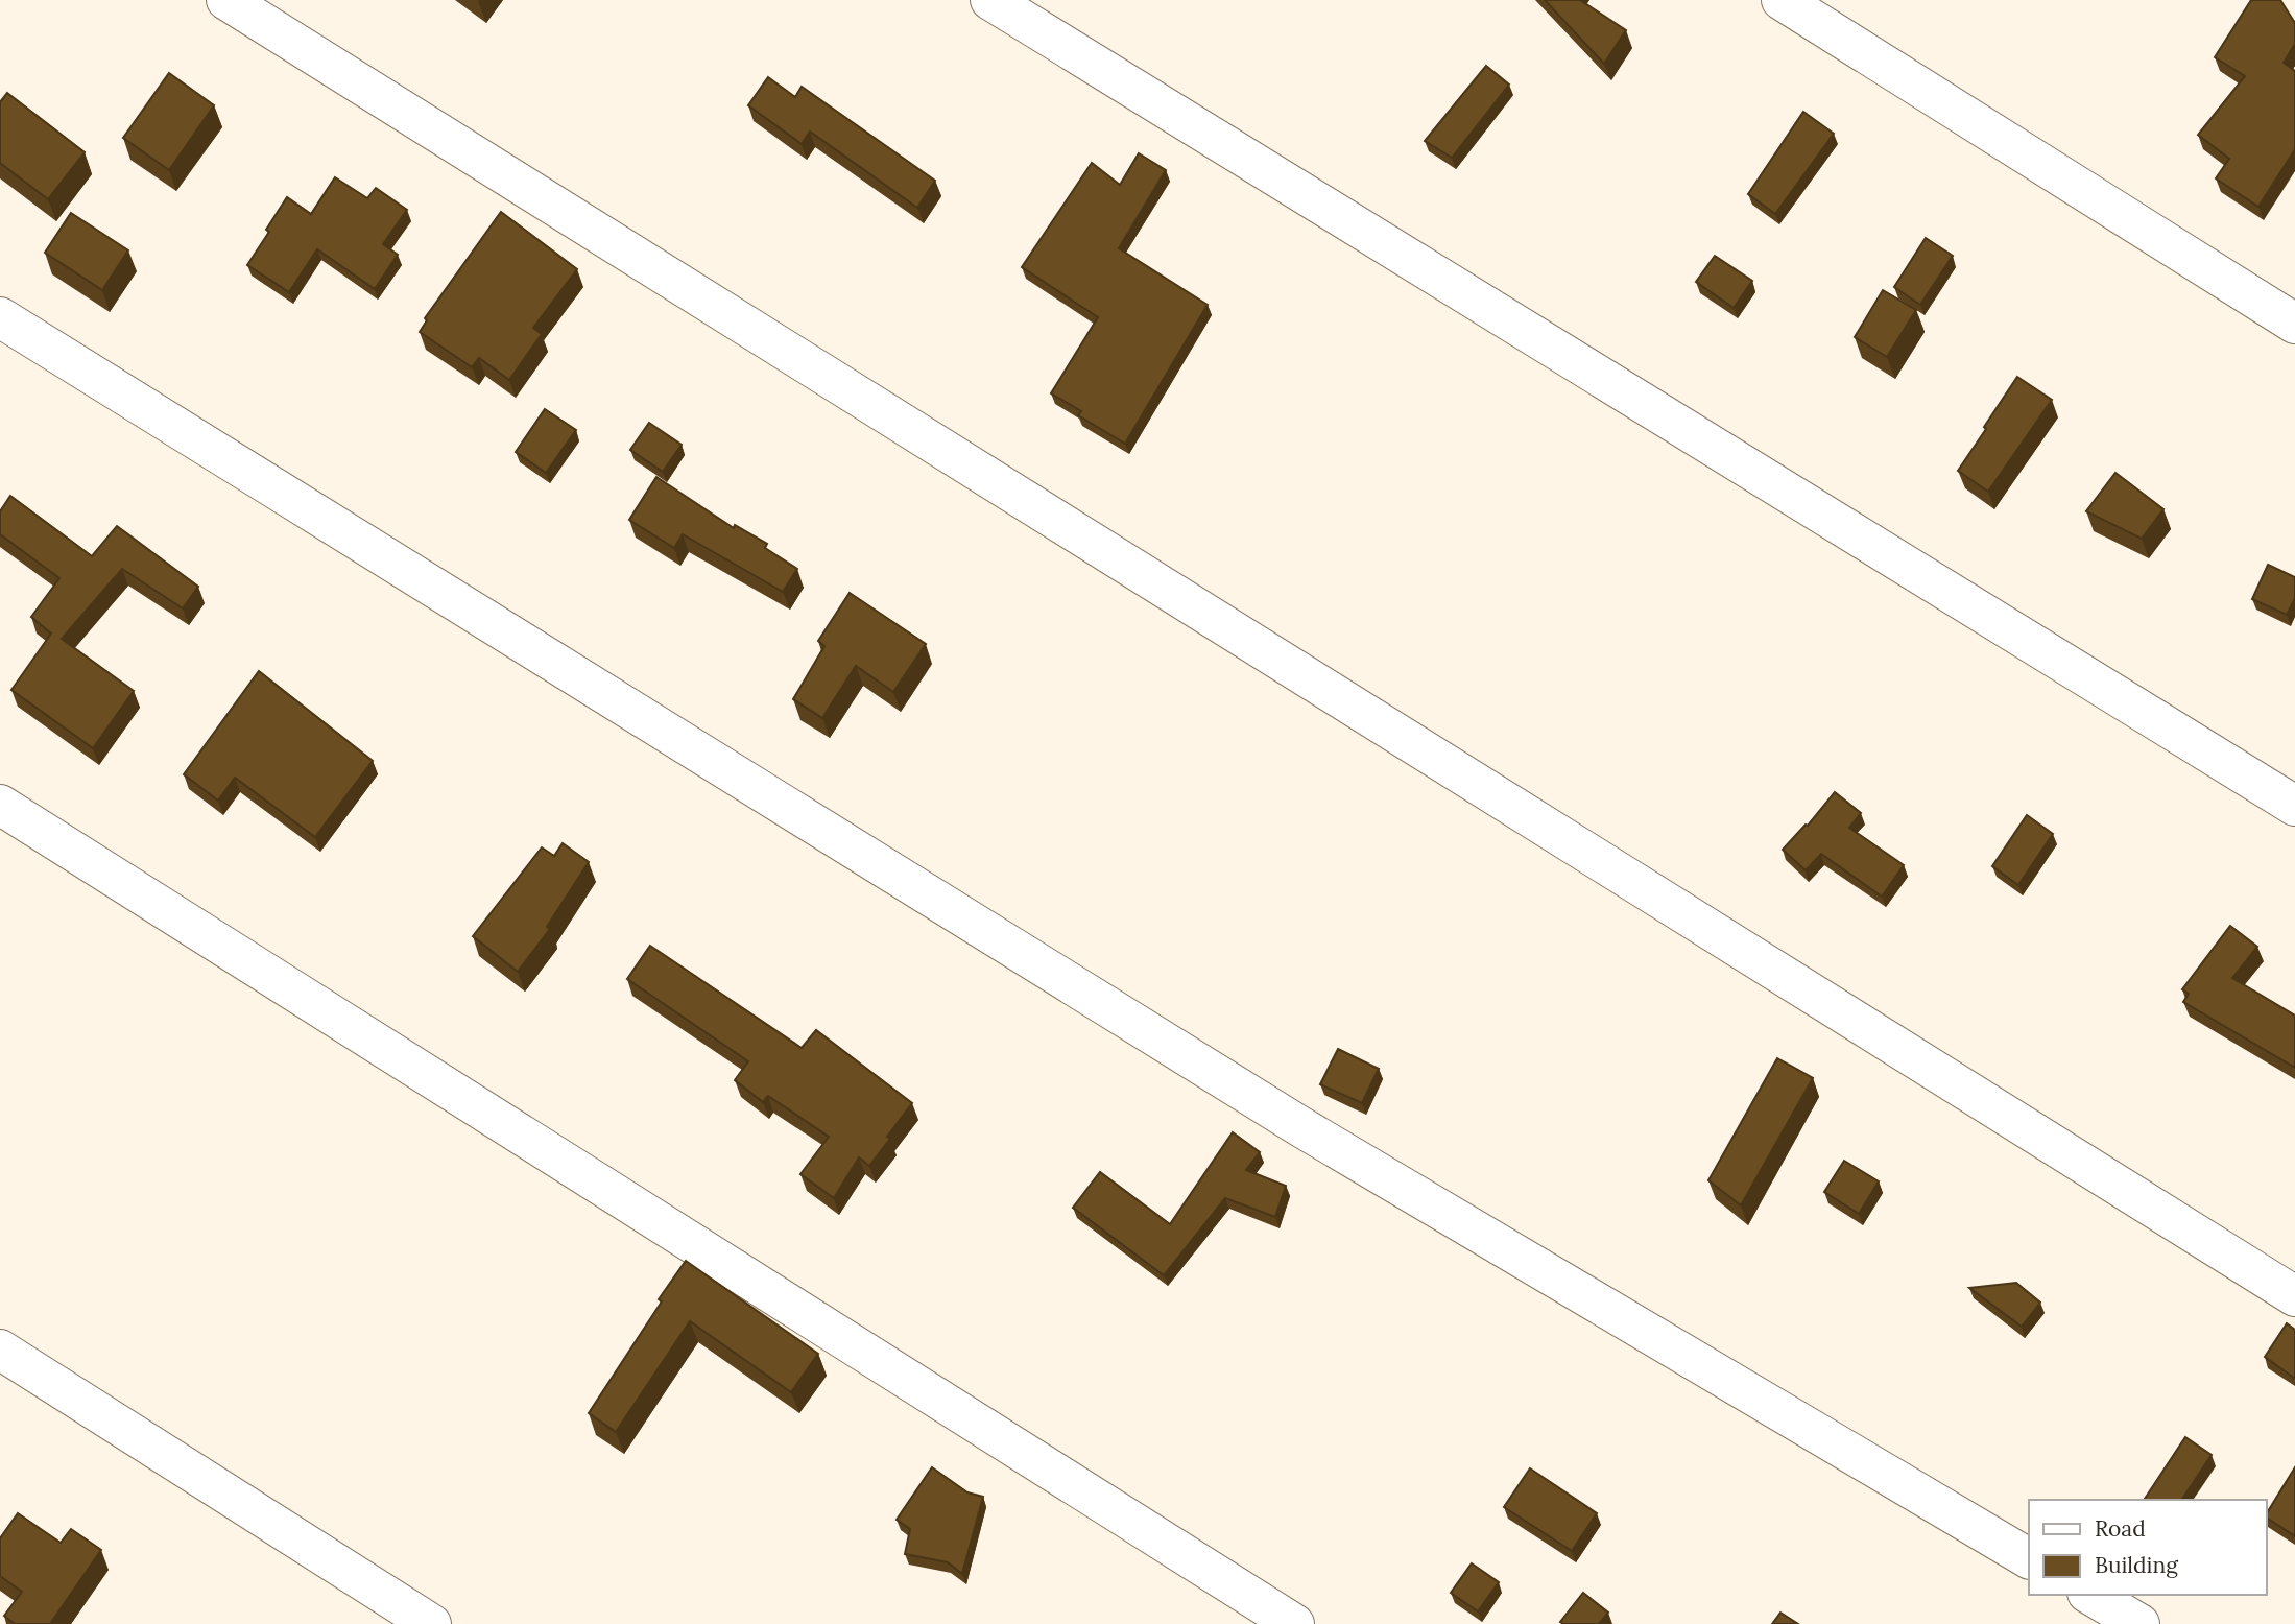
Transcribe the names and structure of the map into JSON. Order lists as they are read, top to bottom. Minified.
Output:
{"legend":["Road","Building"]}
